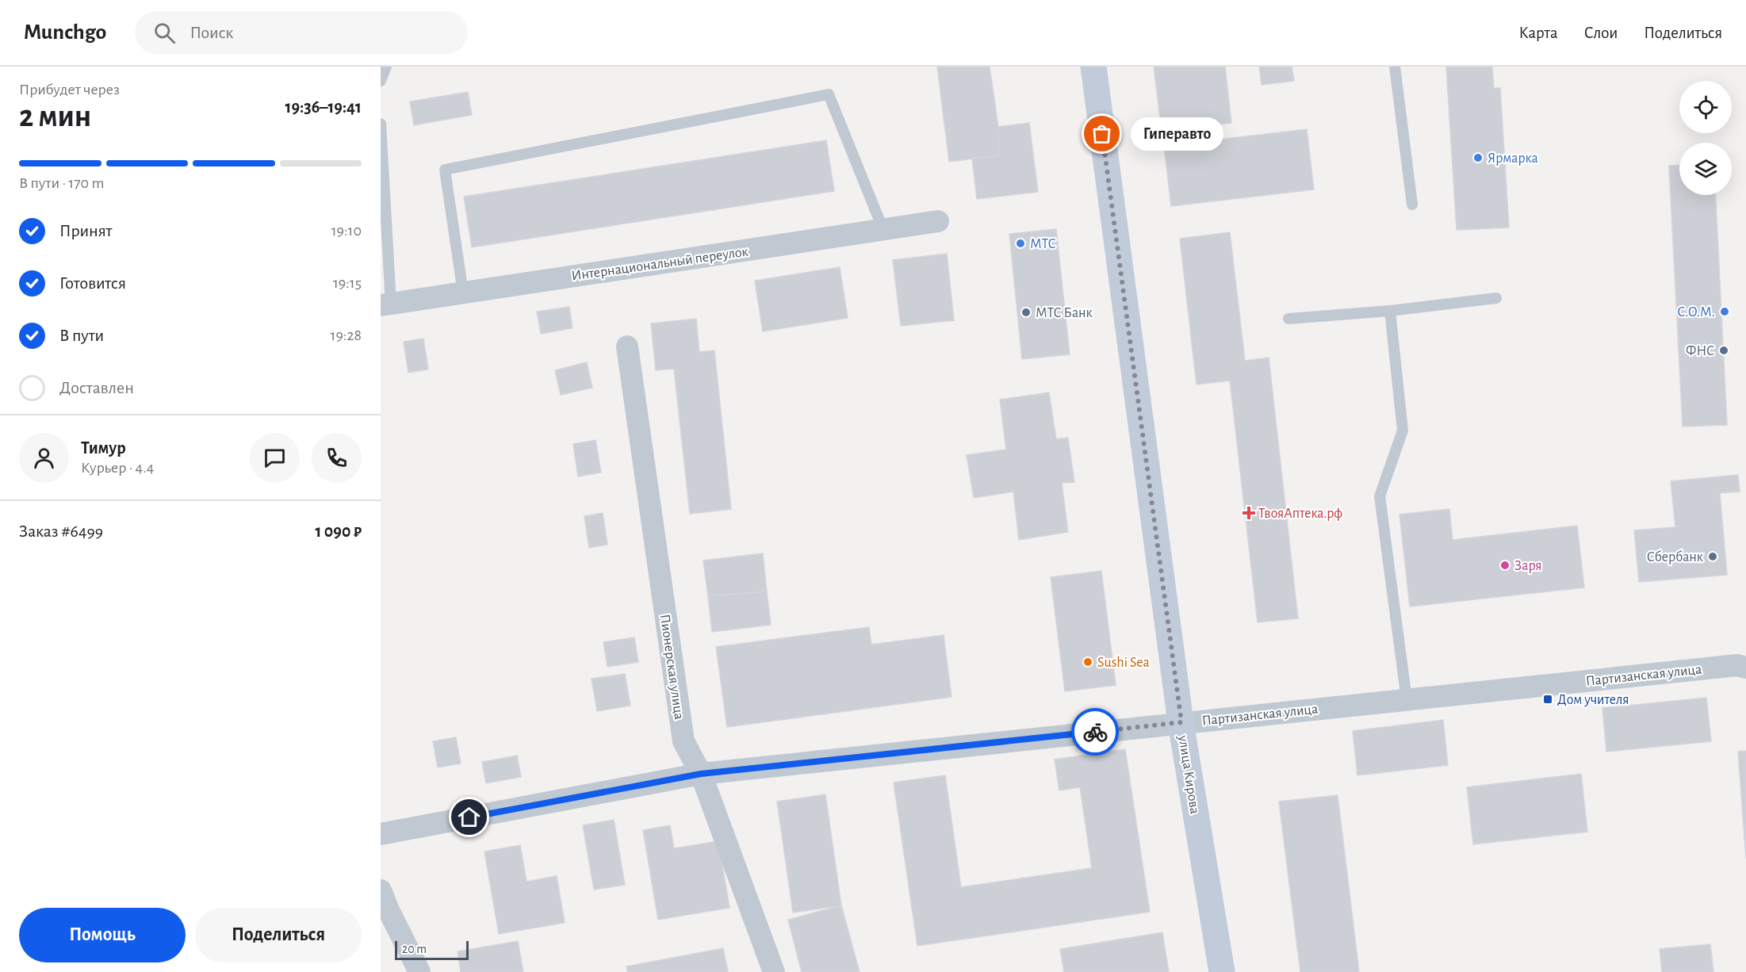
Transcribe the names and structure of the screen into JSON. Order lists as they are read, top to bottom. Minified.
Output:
{"streets":{"main road":["улица Кирова"],"street":["Интернациональный переулок","Пионерская улица","Партизанская улица"]},"crossings":[["Пионерская улица","Партизанская улица"],["Партизанская улица","улица Кирова"]],"places":{"other":["Гиперавто","Ярмарка","МТС","С.О.М.","МТС Банк","ФНС","Сбербанк","Заря","Sushi Sea"],"health":["ТвояАптека.рф"],"transit":["Дом учителя"]},"scale_bar":"20 m","page":{"header":"Munchgo","search":"Поиск","nav":["Карта","Слои","Поделиться"],"heading":["2 мин","Прибудет через","19:36–19:41"],"panel":["Тимур","Курьер · 4.4","Заказ #6499","1 090 ₽"],"bubble":"Гиперавто","bar":"В пути · 170 m","list":[["Принят","19:10"],["Готовится","19:15"],["В пути","19:28"],"Доставлен"],"buttons":["Помощь","Поделиться"],"scale":"20 m"}}
